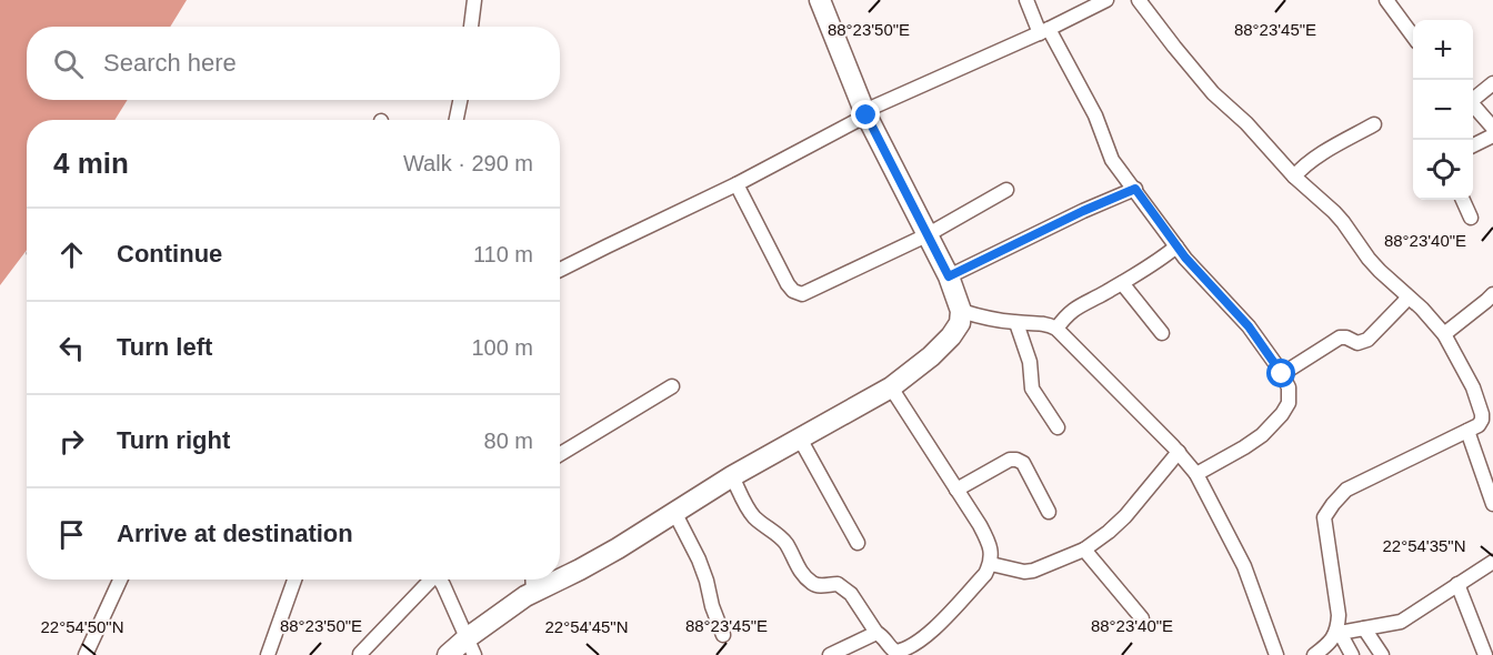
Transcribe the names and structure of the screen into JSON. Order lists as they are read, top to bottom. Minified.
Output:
{"page":{"map_buttons":["+","−"],"search":"Search here","heading":["4 min","Walk · 290 m"],"list":[["Continue","110 m"],["Turn left","100 m"],["Turn right","80 m"],"Arrive at destination"]},"coordinates":["88°23'50\"E","88°23'45\"E","88°23'40\"E","22°54'35\"N","22°54'50\"N","22°54'45\"N"]}
